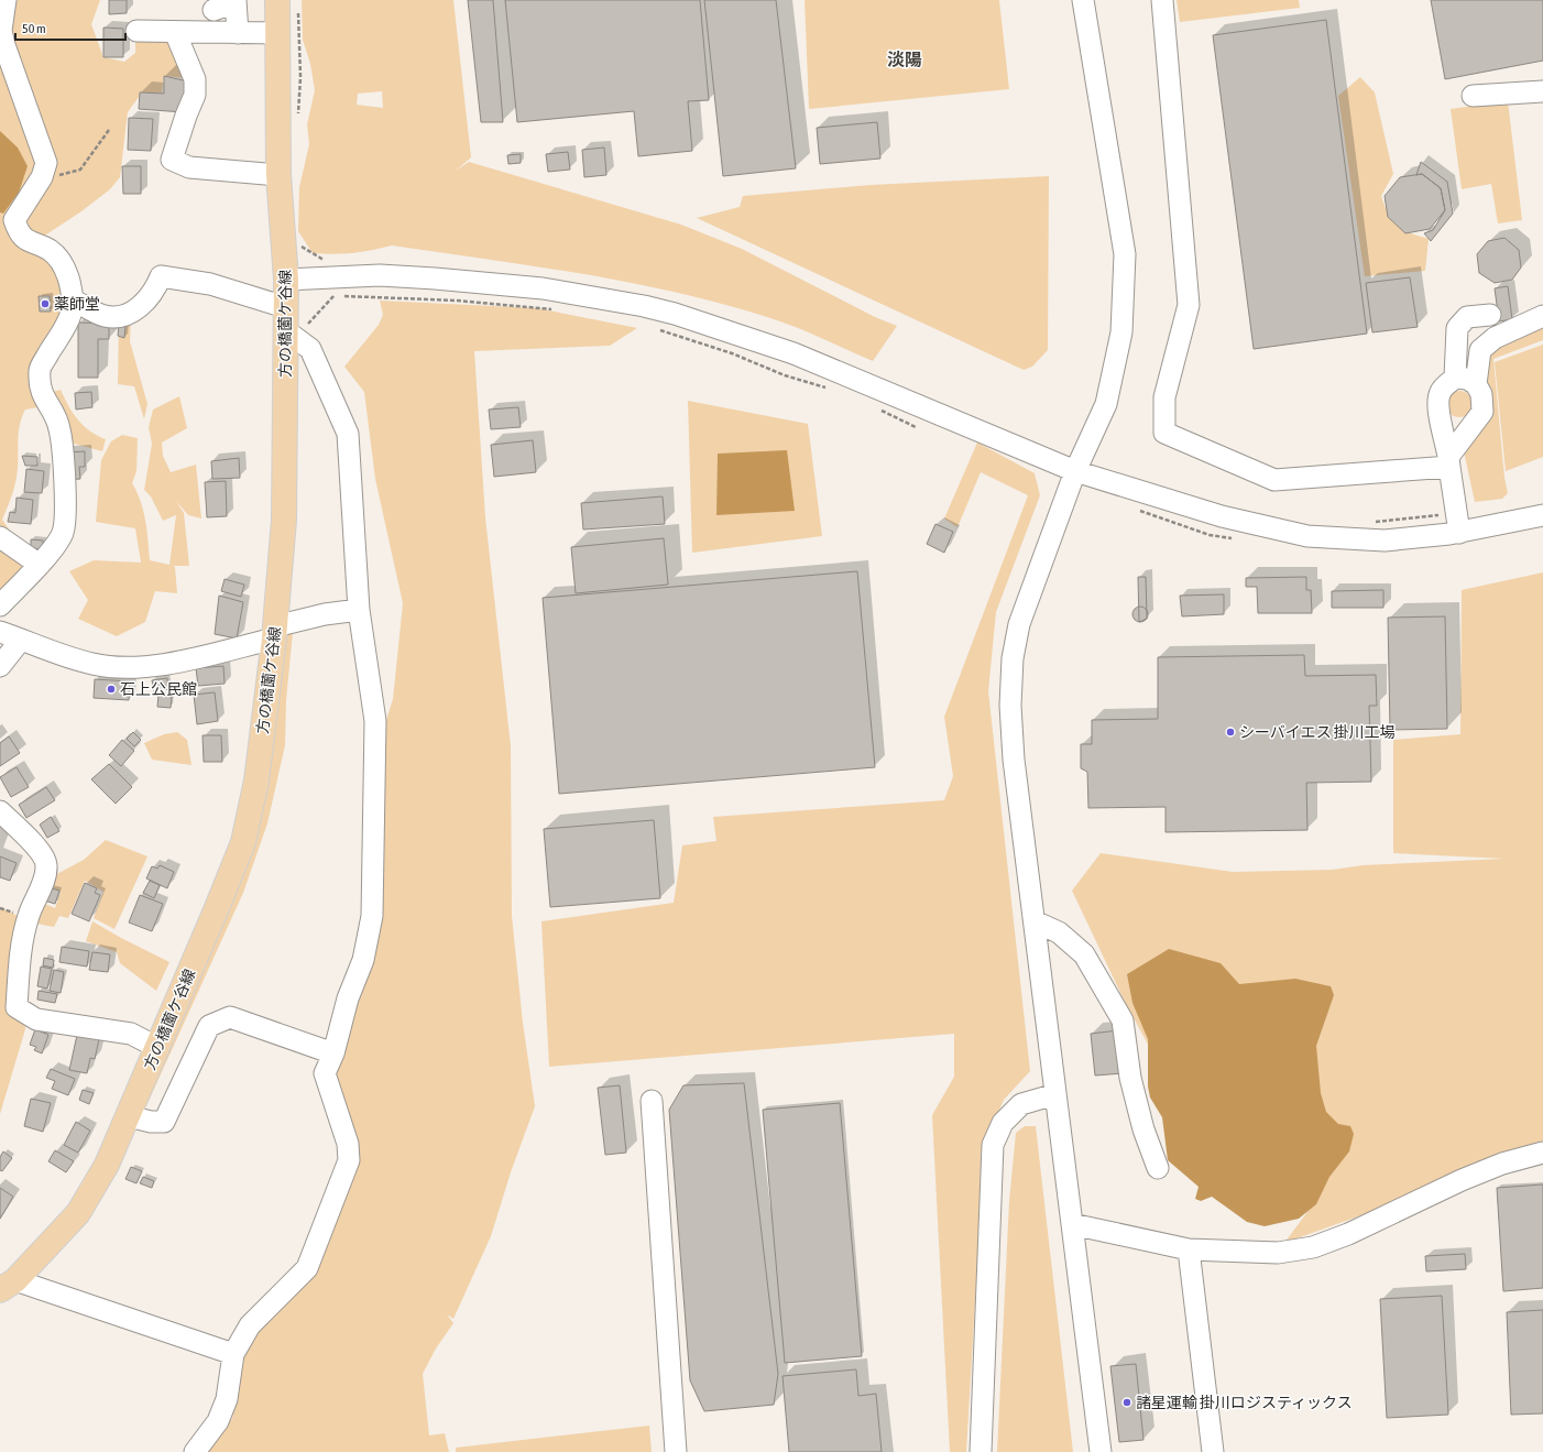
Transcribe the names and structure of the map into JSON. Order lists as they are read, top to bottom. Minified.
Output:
{"streets":{"main road":["方の橋薗ケ谷線"]},"districts":["淡陽"],"places":["薬師堂","石上公民館","シーバイエス 掛川工場","諸星運輸 掛川ロジスティックス"],"scale_bar":"50 m"}
